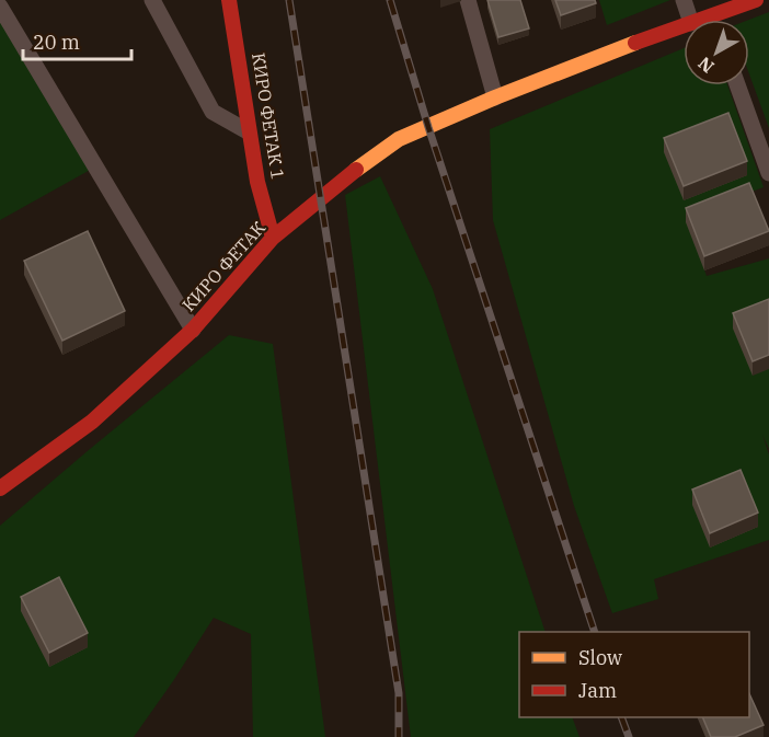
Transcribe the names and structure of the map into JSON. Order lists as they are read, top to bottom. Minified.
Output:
{"streets":{"main road":["КИРО ФЕТАК 1","КИРО ФЕТАК"]},"crossings":[["КИРО ФЕТАК 1","КИРО ФЕТАК"]],"legend":["Slow","Jam"],"scale_bar":"20 m","north":"bottom left"}
